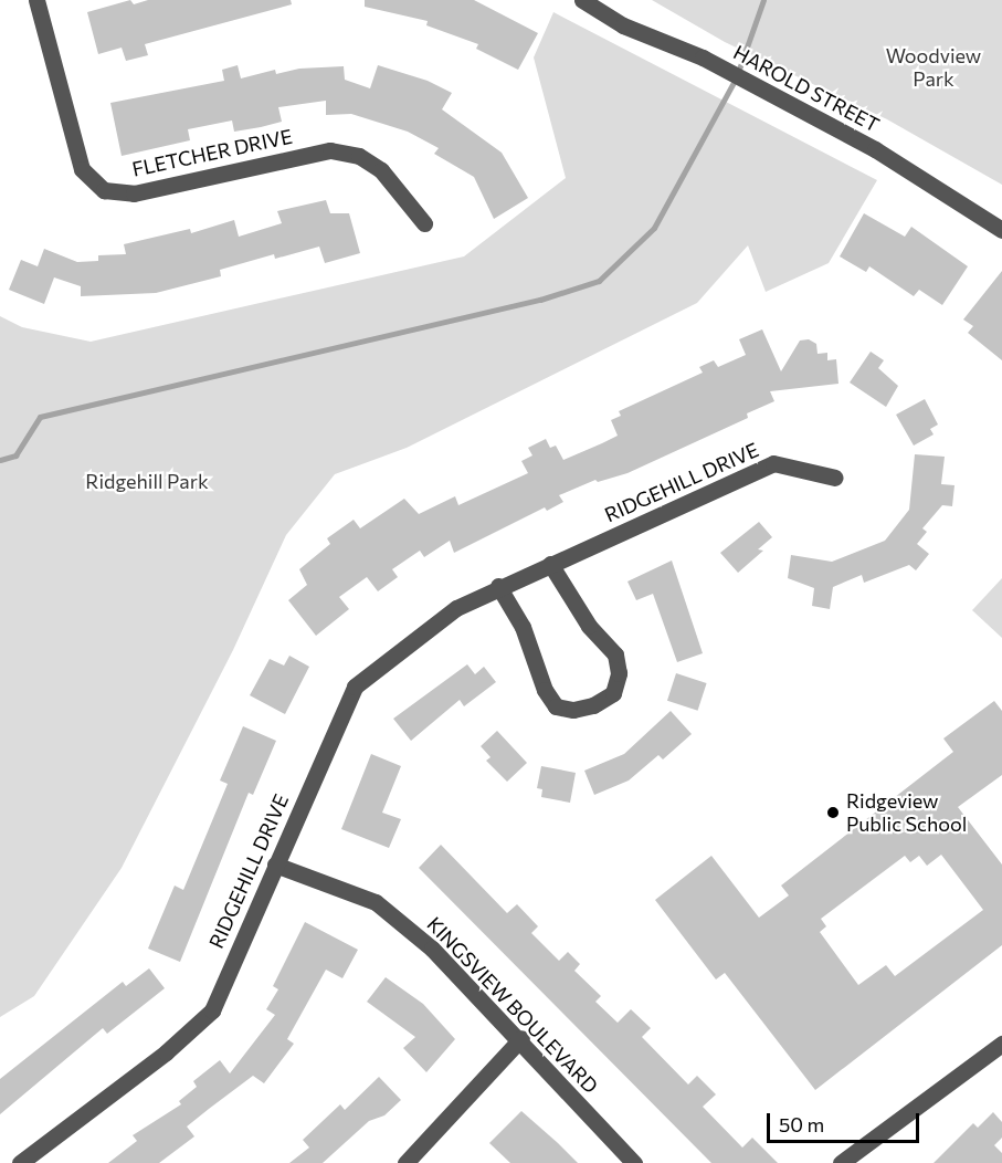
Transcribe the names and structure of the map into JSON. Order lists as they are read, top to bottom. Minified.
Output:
{"streets":{"street":["HAROLD STREET","FLETCHER DRIVE","RIDGEHILL DRIVE","KINGSVIEW BOULEVARD"]},"crossings":[["RIDGEHILL DRIVE","KINGSVIEW BOULEVARD"]],"parks":["Woodview Park","Ridgehill Park"],"places":["Ridgeview Public School"],"scale_bar":"50 m"}
